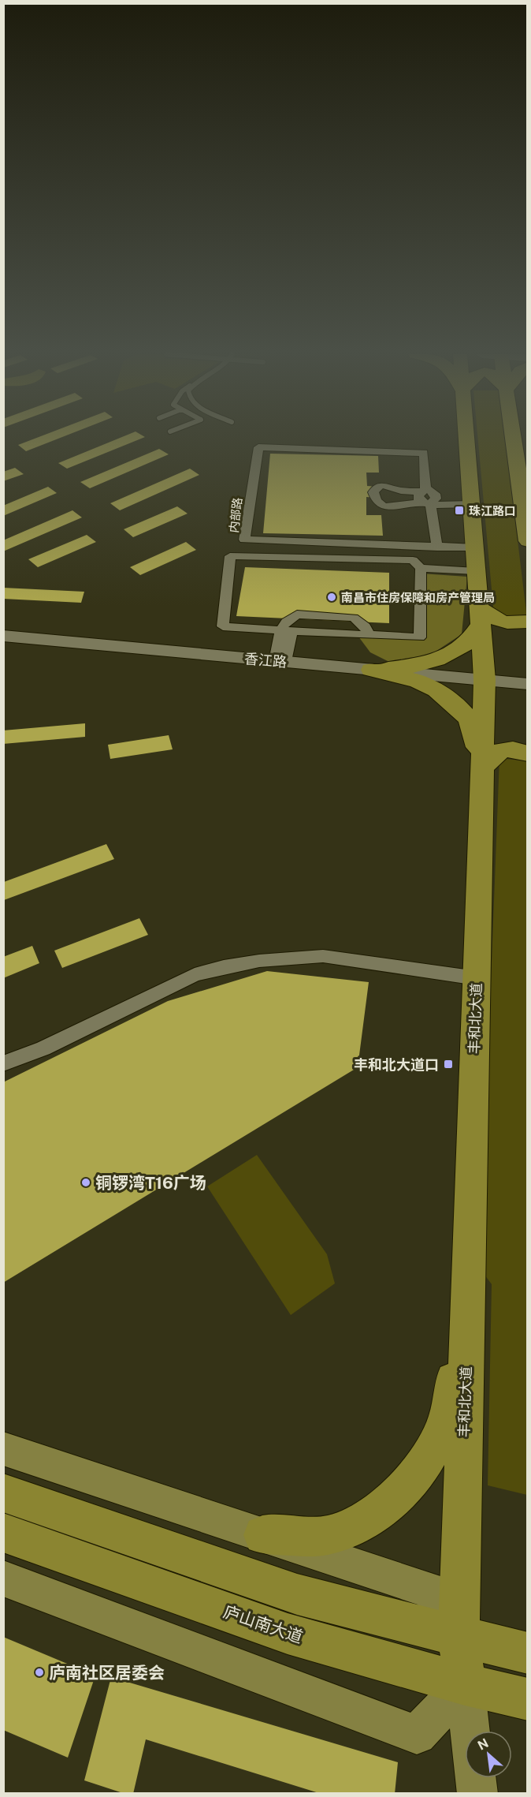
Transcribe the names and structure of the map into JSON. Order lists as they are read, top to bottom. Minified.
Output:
{"streets":{"highway":["丰和北大道","庐山南大道"],"main road":["香江路"],"street":["内部路"]},"crossings":[["内部路","丰和北大道"],["香江路","丰和北大道"],["丰和北大道","庐山南大道"]],"places":{"transit":["珠江路口","丰和北大道口"],"other":["南昌市住房保障和房产管理局","铜锣湾T16广场","庐南社区居委会"]},"north":"top left"}
